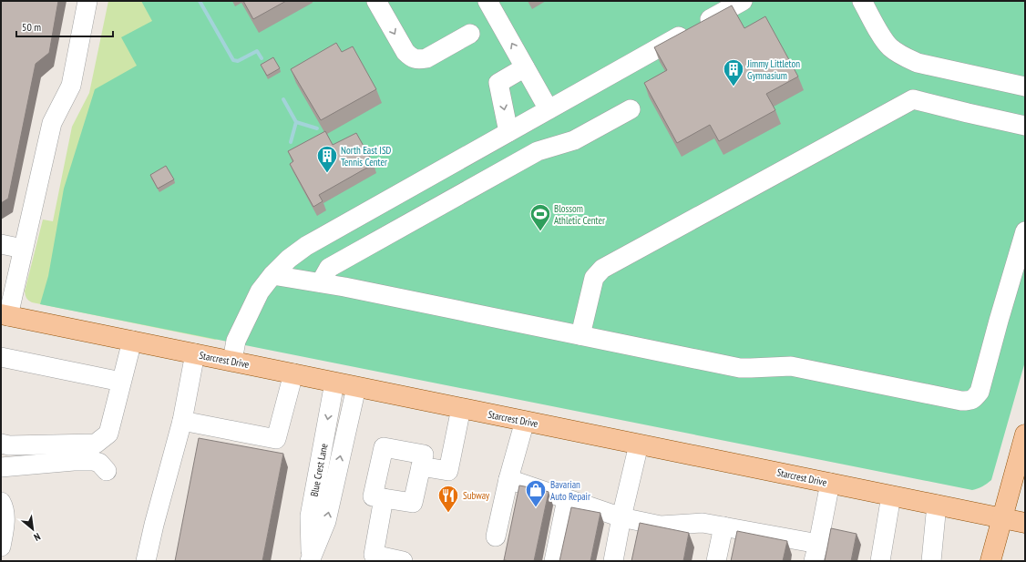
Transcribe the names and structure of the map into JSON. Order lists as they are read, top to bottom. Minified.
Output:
{"streets":{"main road":["Starcrest Drive"],"street":["Blue Crest Lane"]},"crossings":[["Starcrest Drive","Blue Crest Lane"]],"places":{"building":["Jimmy Littleton Gymnasium","North East ISD Tennis Center"],"sports":["Blossom Athletic Center"],"shop":["Bavarian Auto Repair"],"restaurant":["Subway"]},"scale_bar":"50 m","north":"bottom right"}
